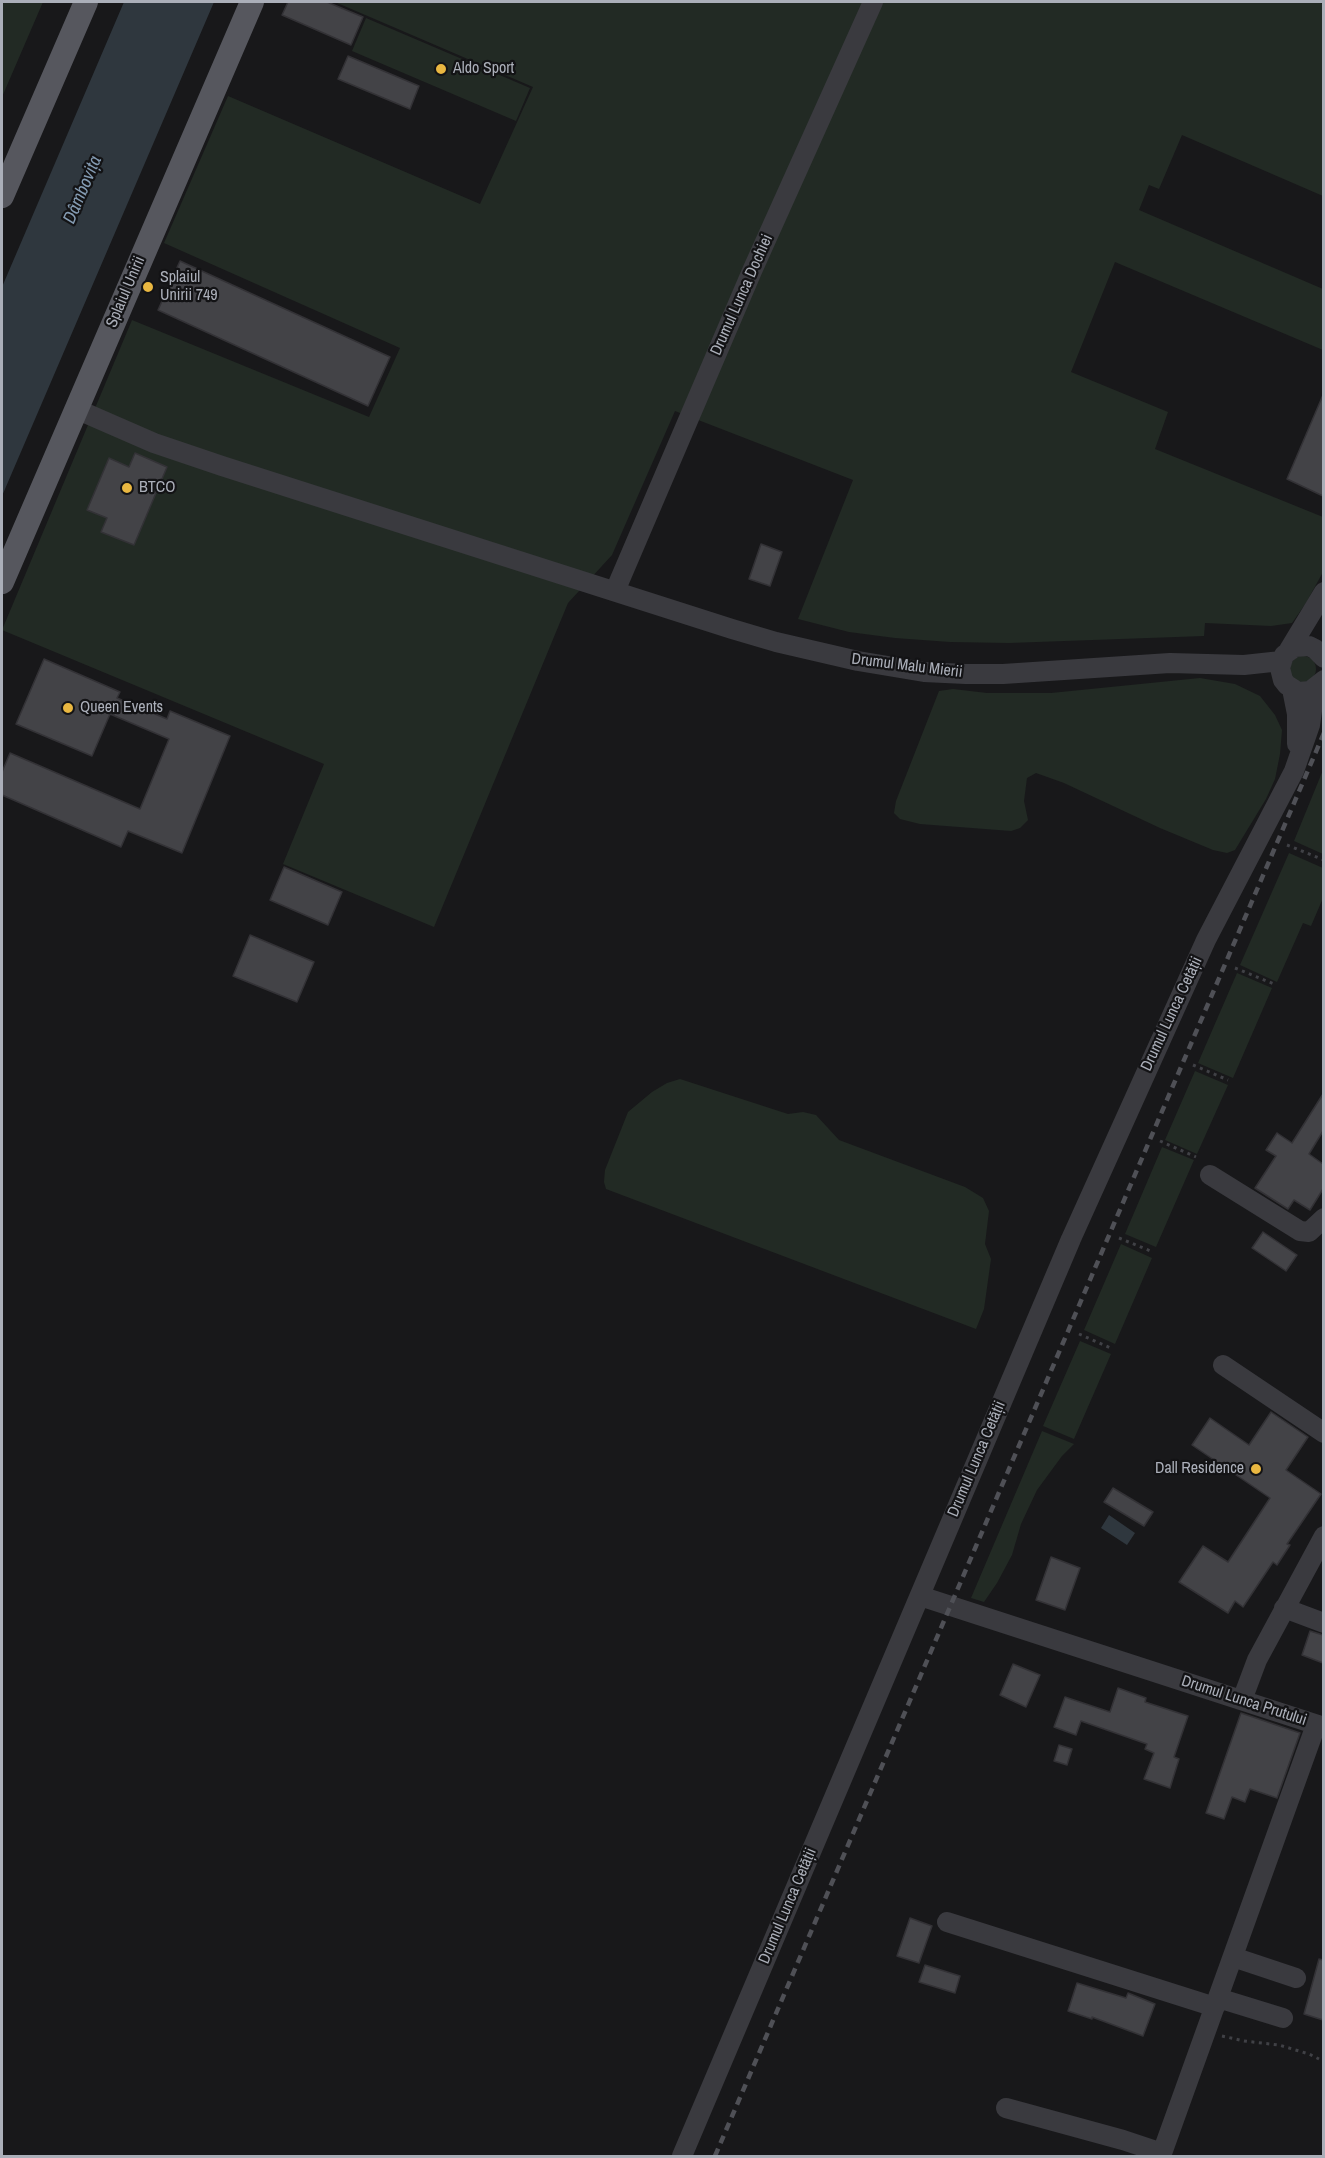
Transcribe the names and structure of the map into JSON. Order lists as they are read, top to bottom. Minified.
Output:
{"streets":{"main road":["Splaiul Unirii"],"street":["Drumul Lunca Dochiei","Drumul Malu Mierii","Drumul Lunca Cetății","Drumul Lunca Prutului"]},"crossings":[["Splaiul Unirii","Drumul Malu Mierii"],["Drumul Lunca Dochiei","Drumul Malu Mierii"],["Drumul Malu Mierii","Drumul Lunca Cetății"],["Drumul Lunca Cetății","Drumul Lunca Prutului"]],"water":["Dâmbovița"],"places":["Aldo Sport","Splaiul Unirii 749","BTCO","Queen Events","Dall Residence"]}
